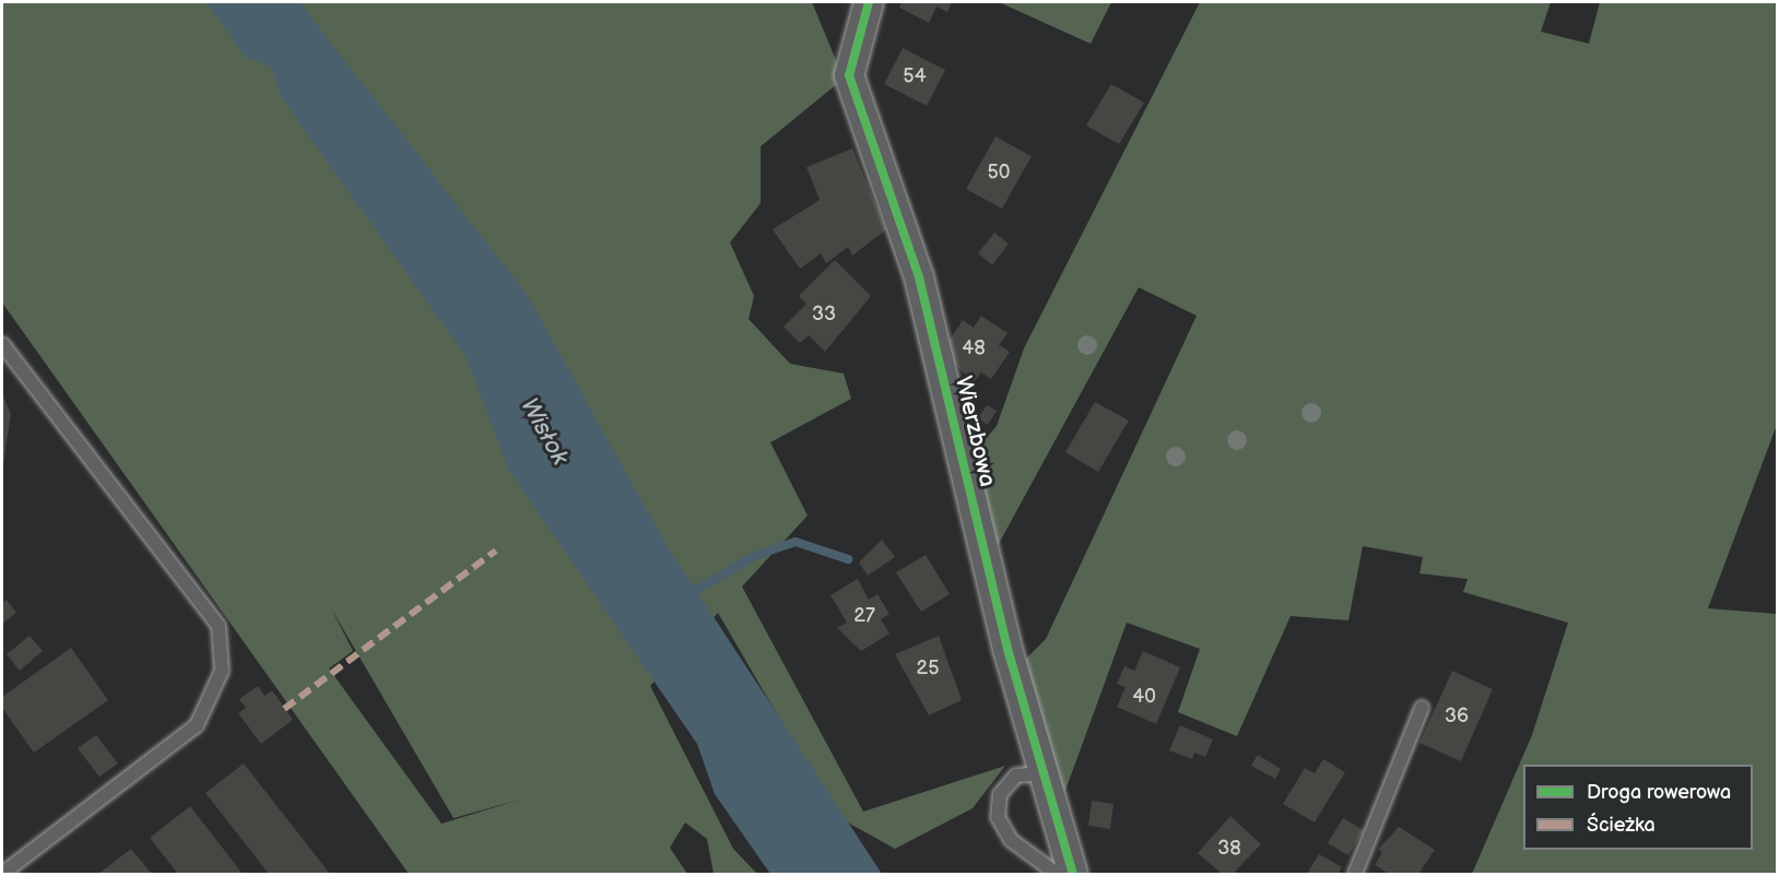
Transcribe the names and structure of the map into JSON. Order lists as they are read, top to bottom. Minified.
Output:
{"streets":{"street":["Wierzbowa"]},"water":["Wisłok"],"house_numbers":["54","50","33","48","27","25","40","36","38"],"legend":["Droga rowerowa","Ścieżka"]}
